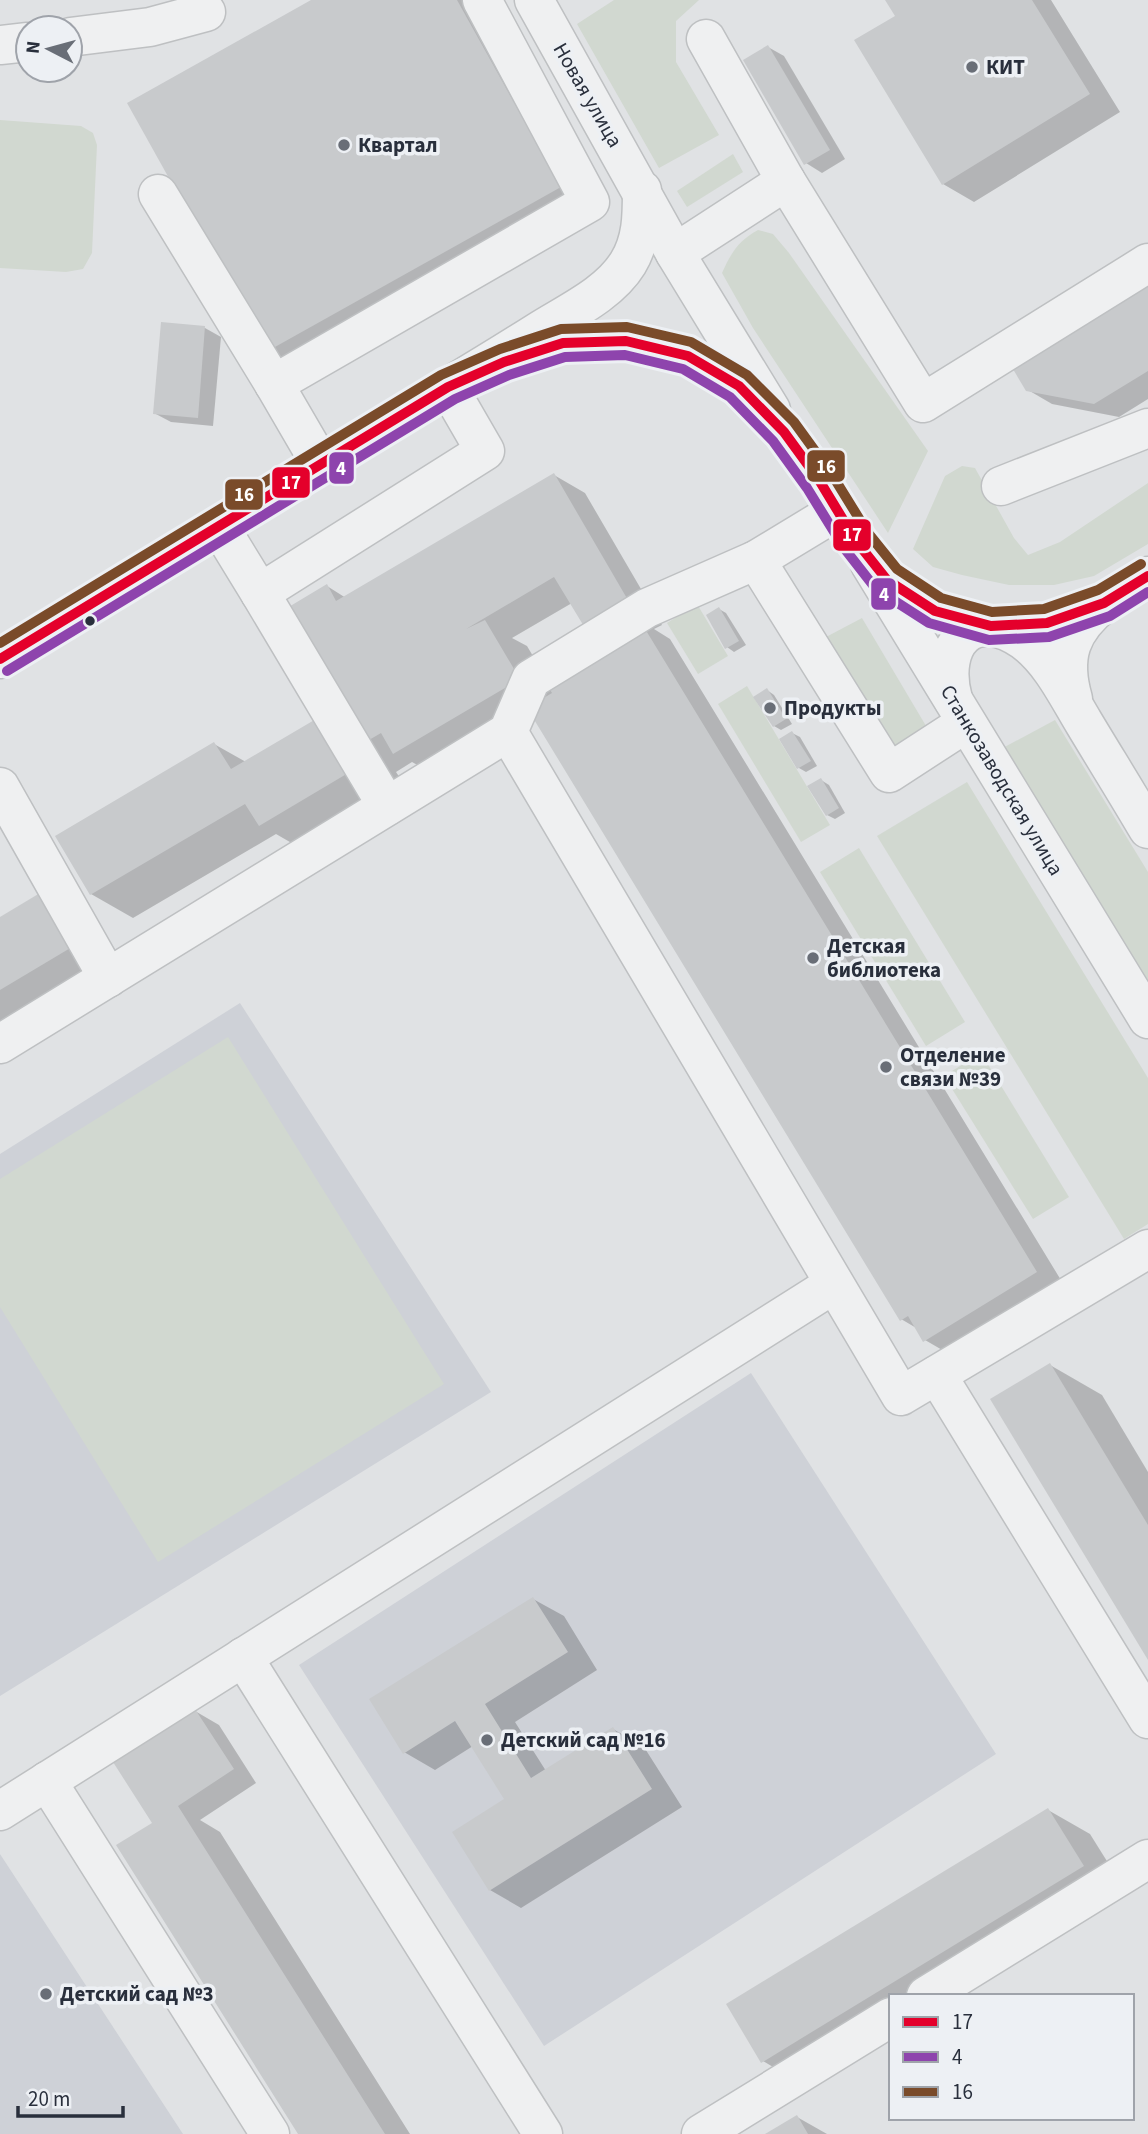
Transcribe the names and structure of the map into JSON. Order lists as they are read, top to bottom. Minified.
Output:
{"streets":{"street":["Новая улица","Станкозаводская улица"]},"places":["КИТ","Квартал","Продукты","Детская библиотека","Отделение связи №39","Детский сад №16","Детский сад №3"],"lines":["transit line 16","transit line 17","transit line 4"],"legend":["17","4","16"],"scale_bar":"20 m","north":"left"}
